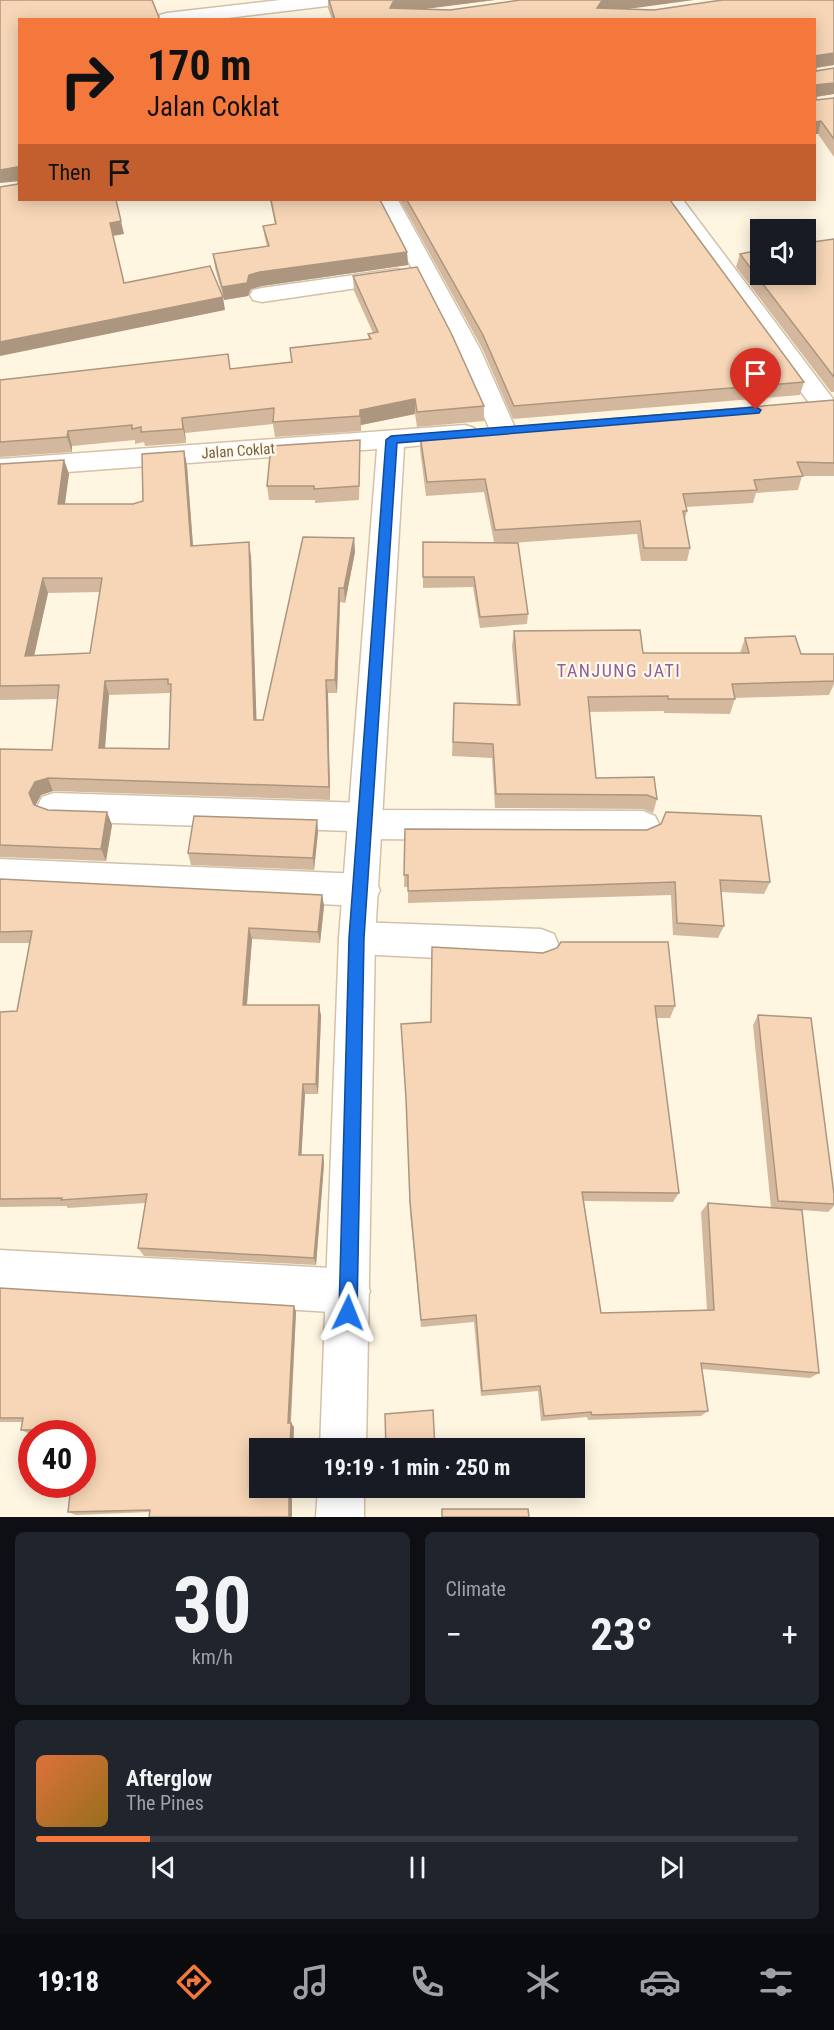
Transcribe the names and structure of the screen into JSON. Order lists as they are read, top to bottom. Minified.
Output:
{"streets":{"street":["Jalan Coklat"]},"districts":["TANJUNG JATI"],"page":{"turn":["170 m","Jalan Coklat"],"then":"Then","limit":"40","trip":"19:19 · 1 min · 250 m","tile":[["30","km/h"],"Climate"],"heat":["−","23°","+"],"song":["Afterglow","The Pines"],"tabs":"19:18"}}
